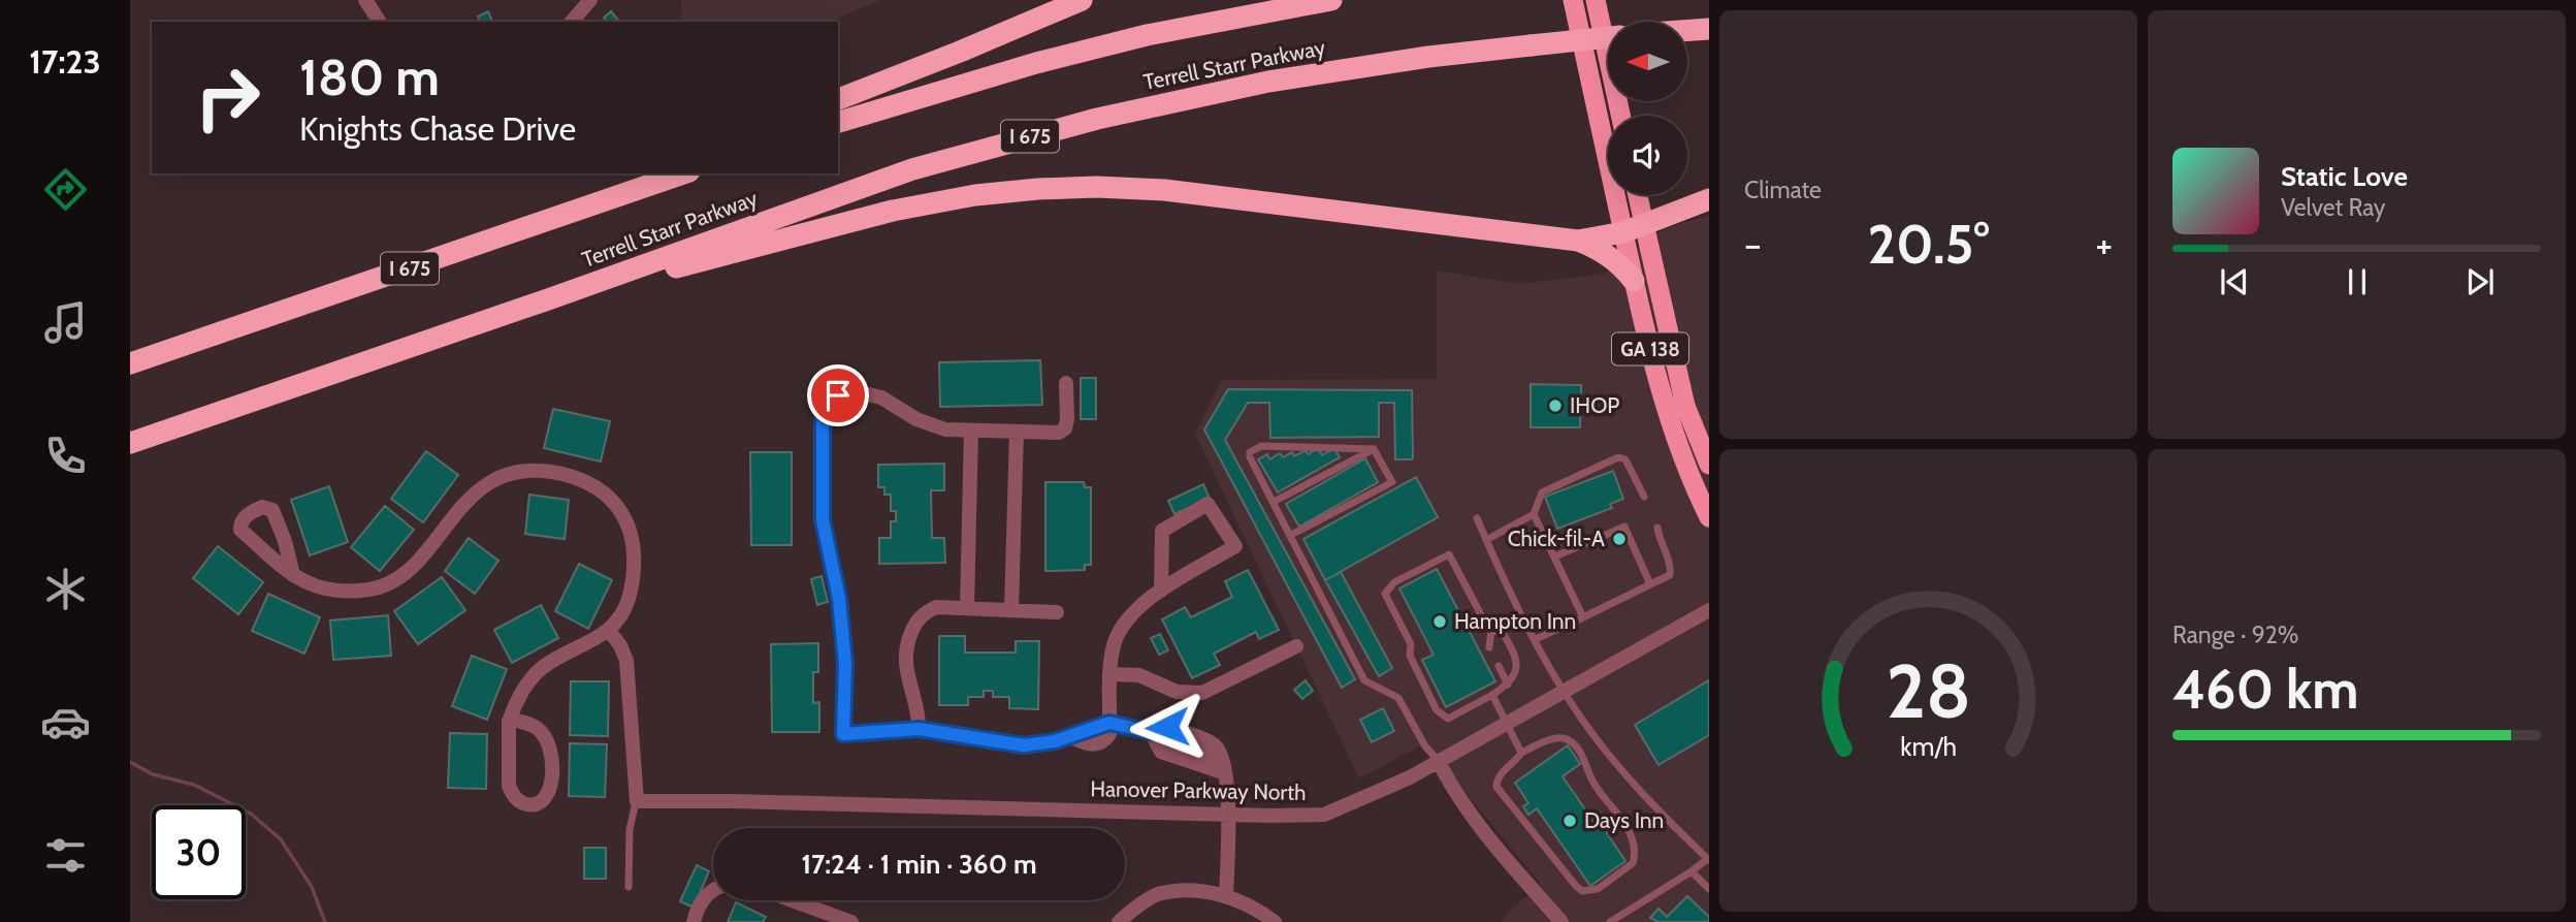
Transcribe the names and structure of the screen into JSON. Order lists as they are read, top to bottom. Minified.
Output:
{"streets":{"highway":["Terrell Starr Parkway","I 675","GA 138"],"street":["Hanover Parkway North"]},"places":["IHOP","Chick-fil-A","Hampton Inn","Days Inn"],"north":"left","page":{"tabs":"17:23","tile":["Climate",["Range · 92%","460 km"]],"turn":["180 m","Knights Chase Drive"],"song":["Static Love","Velvet Ray"],"heat":["−","20.5°","+"],"limit":"30","trip":"17:24 · 1 min · 360 m","gauge":["28","km/h"]}}
